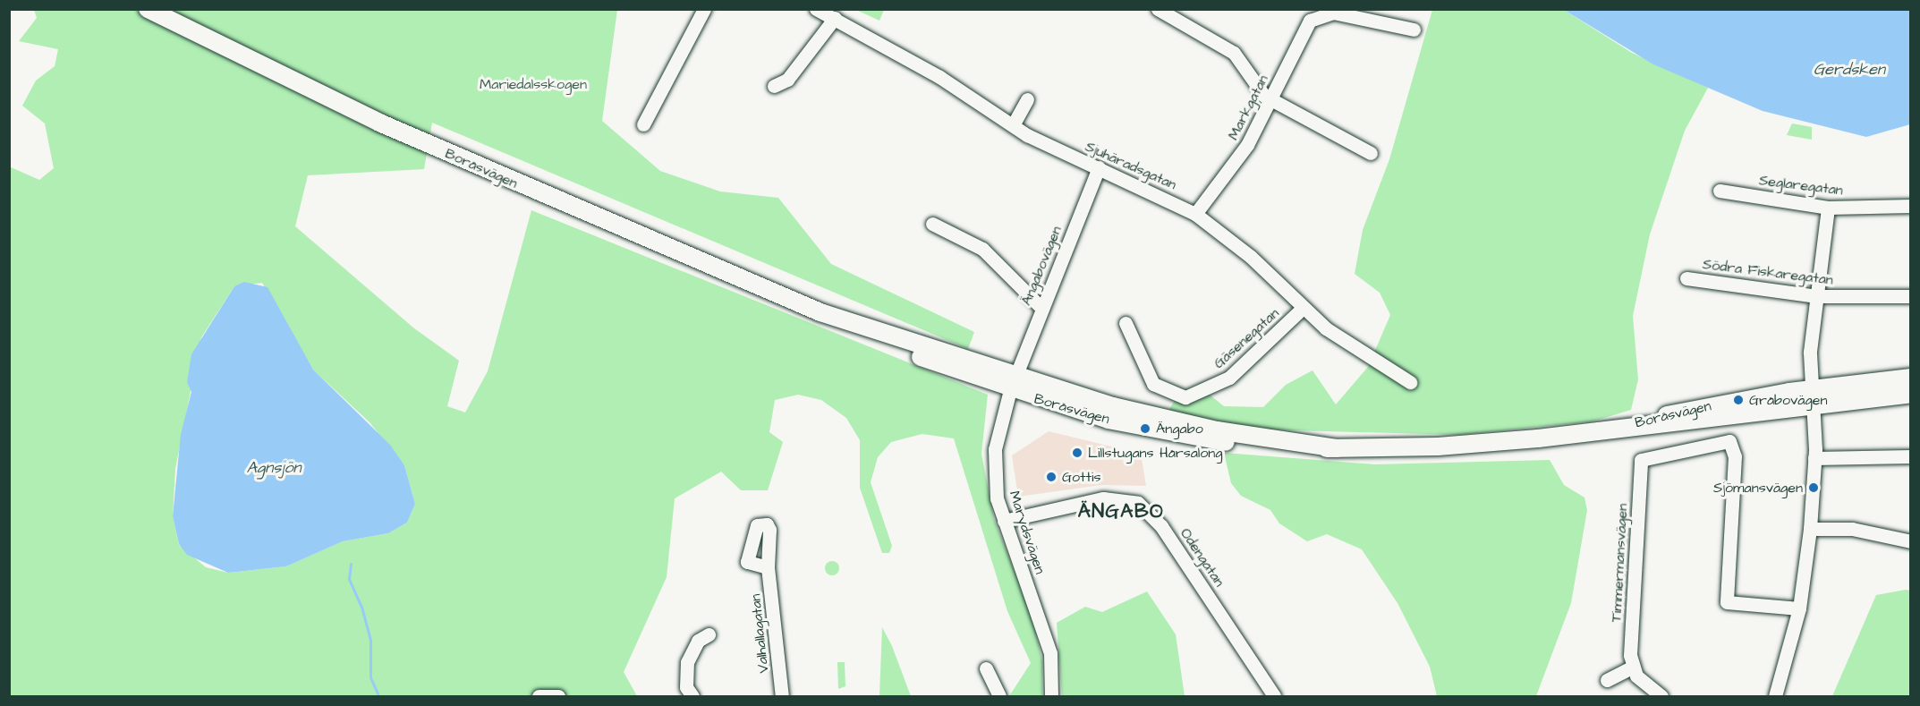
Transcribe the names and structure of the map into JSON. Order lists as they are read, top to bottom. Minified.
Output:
{"streets":{"main road":["Boråsvägen"],"street":["Markgatan","Sjuhäradsgatan","Seglaregatan","Ängabovägen","Södra Fiskaregatan","Gäsenegatan","Marydsvägen","Odengatan","Timmermansvägen","Valhallagatan"]},"crossings":[["Markgatan","Sjuhäradsgatan"],["Sjuhäradsgatan","Ängabovägen"],["Sjuhäradsgatan","Gäsenegatan"],["Boråsvägen","Ängabovägen"],["Boråsvägen","Marydsvägen"],["Ängabovägen","Marydsvägen"],["Marydsvägen","Odengatan"]],"districts":["ÄNGABO"],"water":["Gerdsken","Agnsjön"],"parks":["Mariedalsskogen"],"places":["Gråbovägen","Ängabo","Lillstugans Hårsalong","Gottis","Sjömansvägen"]}
